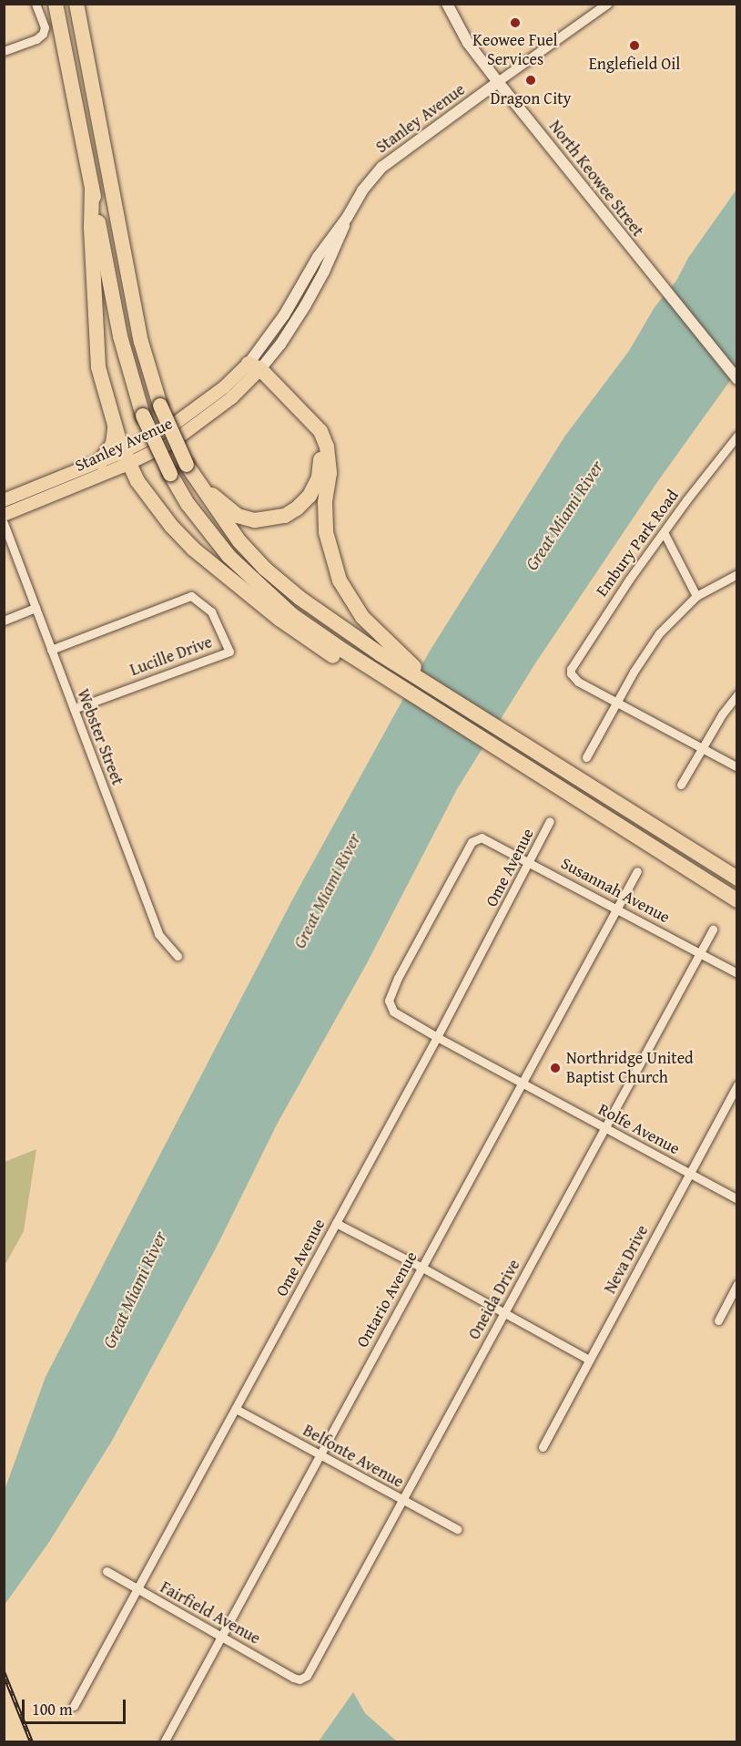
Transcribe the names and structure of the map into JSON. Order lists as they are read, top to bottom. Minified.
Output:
{"streets":{"main road":["Stanley Avenue","North Keowee Street"],"street":["Embury Park Road","Lucille Drive","Webster Street","Ome Avenue","Susannah Avenue","Rolfe Avenue","Neva Drive","Ontario Avenue","Oneida Drive","Belfonte Avenue","Fairfield Avenue"]},"crossings":[["Stanley Avenue","North Keowee Street"],["Lucille Drive","Webster Street"],["Ome Avenue","Susannah Avenue"],["Ome Avenue","Rolfe Avenue"],["Ome Avenue","Belfonte Avenue"],["Ome Avenue","Fairfield Avenue"],["Susannah Avenue","Rolfe Avenue"],["Susannah Avenue","Ontario Avenue"],["Susannah Avenue","Oneida Drive"],["Rolfe Avenue","Neva Drive"],["Rolfe Avenue","Ontario Avenue"],["Rolfe Avenue","Oneida Drive"],["Ontario Avenue","Belfonte Avenue"],["Ontario Avenue","Fairfield Avenue"],["Oneida Drive","Belfonte Avenue"],["Oneida Drive","Fairfield Avenue"]],"water":["Great Miami River"],"places":["Keowee Fuel Services","Englefield Oil","Dragon City","Northridge United Baptist Church"],"scale_bar":"100 m"}
